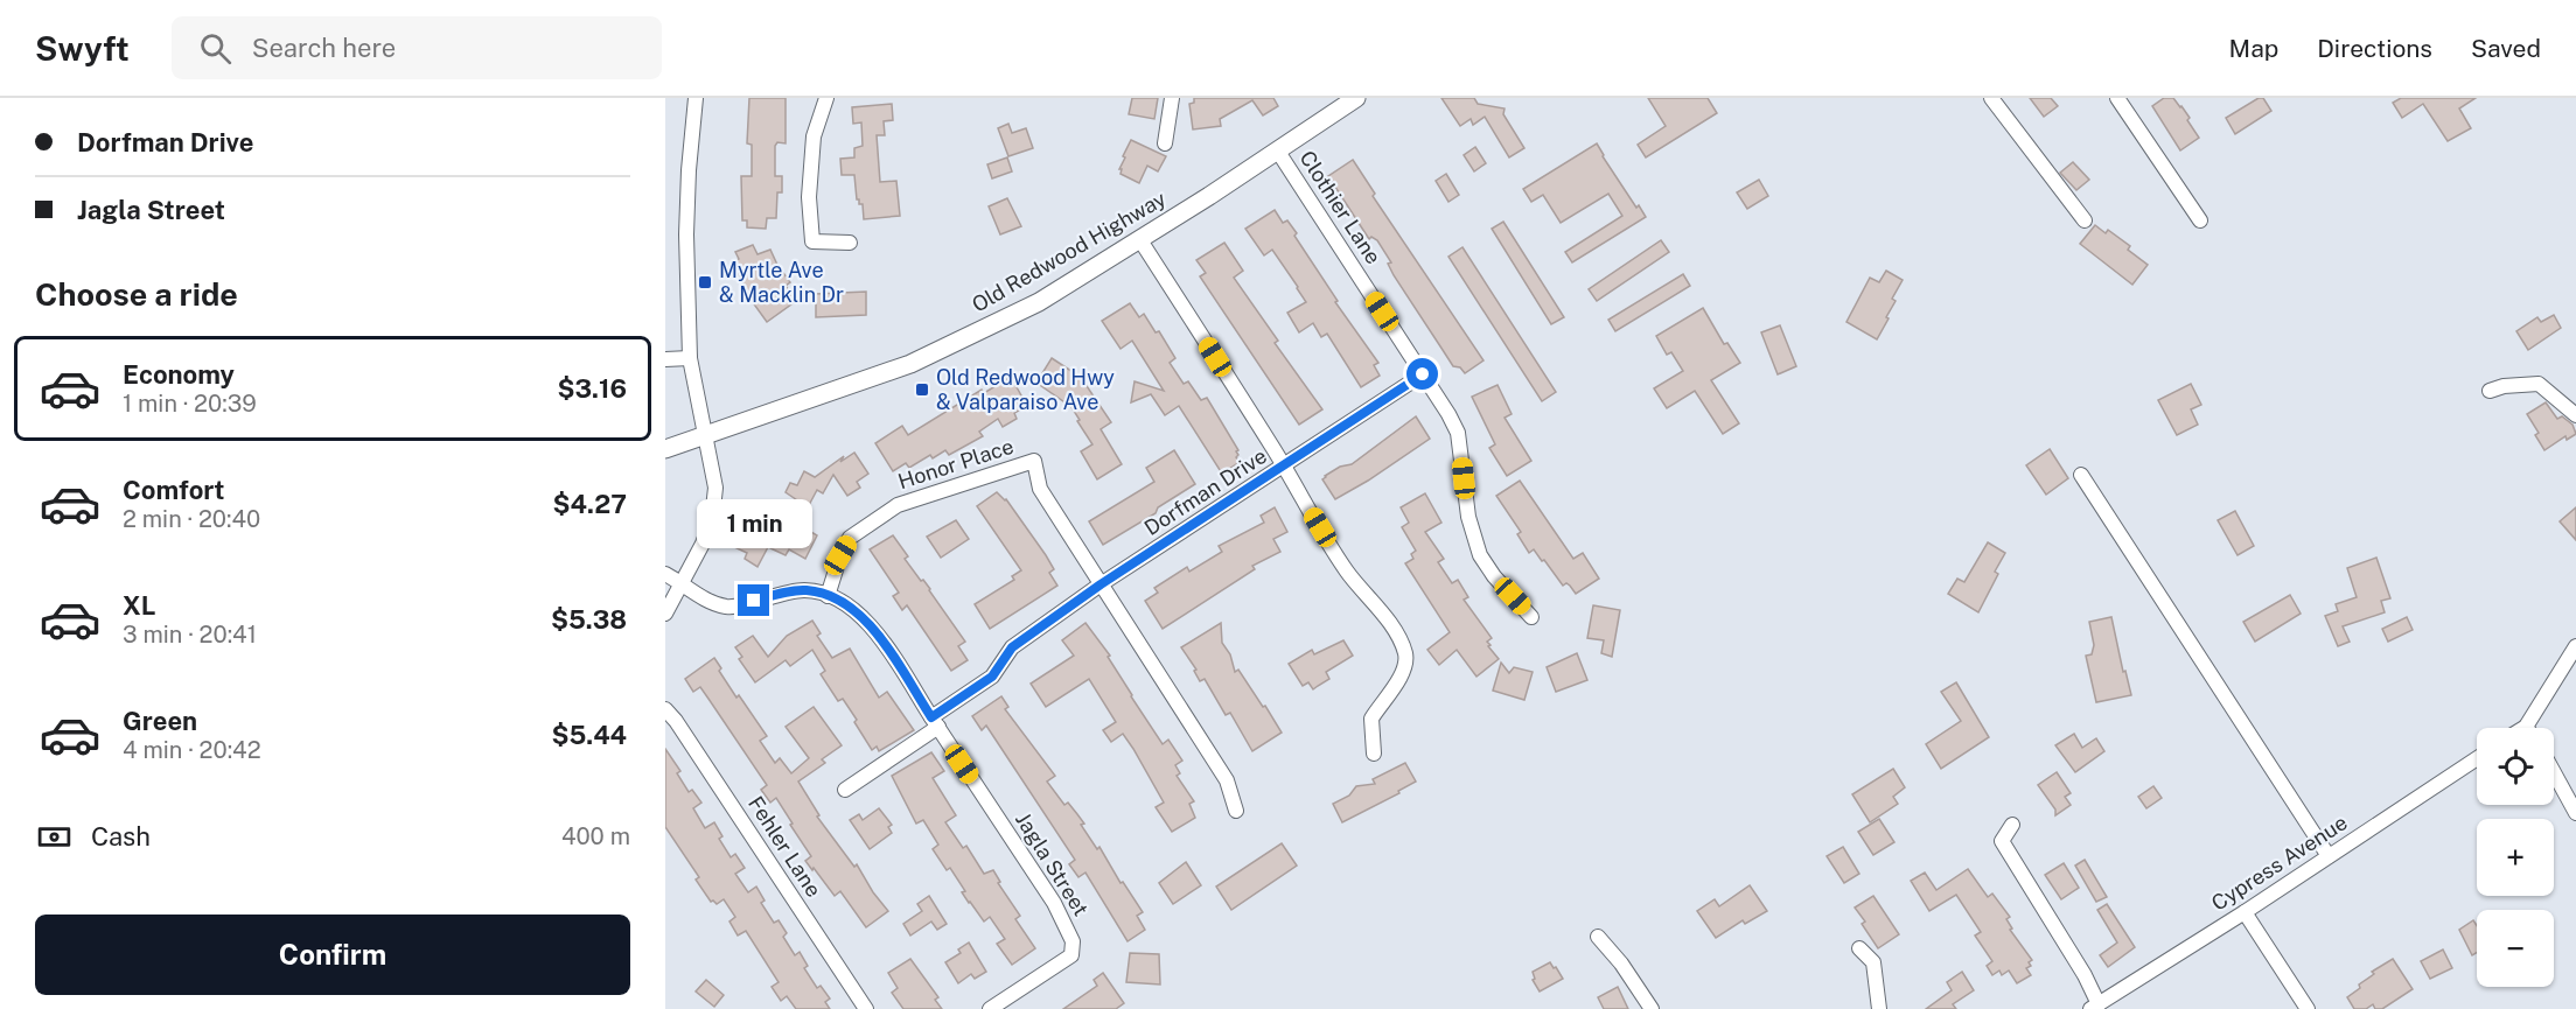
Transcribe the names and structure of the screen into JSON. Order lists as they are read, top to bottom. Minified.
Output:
{"streets":{"main road":["Old Redwood Highway"],"street":["Clothier Lane","Honor Place","Dorfman Drive","Fehler Lane","Cypress Avenue","Jagla Street"]},"crossings":[["Clothier Lane","Old Redwood Highway"],["Clothier Lane","Dorfman Drive"],["Honor Place","Dorfman Drive"],["Honor Place","Jagla Street"],["Dorfman Drive","Jagla Street"]],"places":{"transit":["Myrtle Ave & Macklin Dr","Old Redwood Hwy & Valparaiso Ave"]},"page":{"header":"Swyft","search":"Search here","nav":["Map","Directions","Saved"],"banner":["Dorfman Drive","Jagla Street"],"heading":"Choose a ride","list":[{"name":"Economy","note":"1 min · 20:39","value":"$3.16"},{"name":"Comfort","note":"2 min · 20:40","value":"$4.27"},{"name":"XL","note":"3 min · 20:41","value":"$5.38"},{"name":"Green","note":"4 min · 20:42","value":"$5.44"}],"bubble":"1 min","map_buttons":["+","−"],"pay":["Cash","400 m"],"buttons":"Confirm"}}
